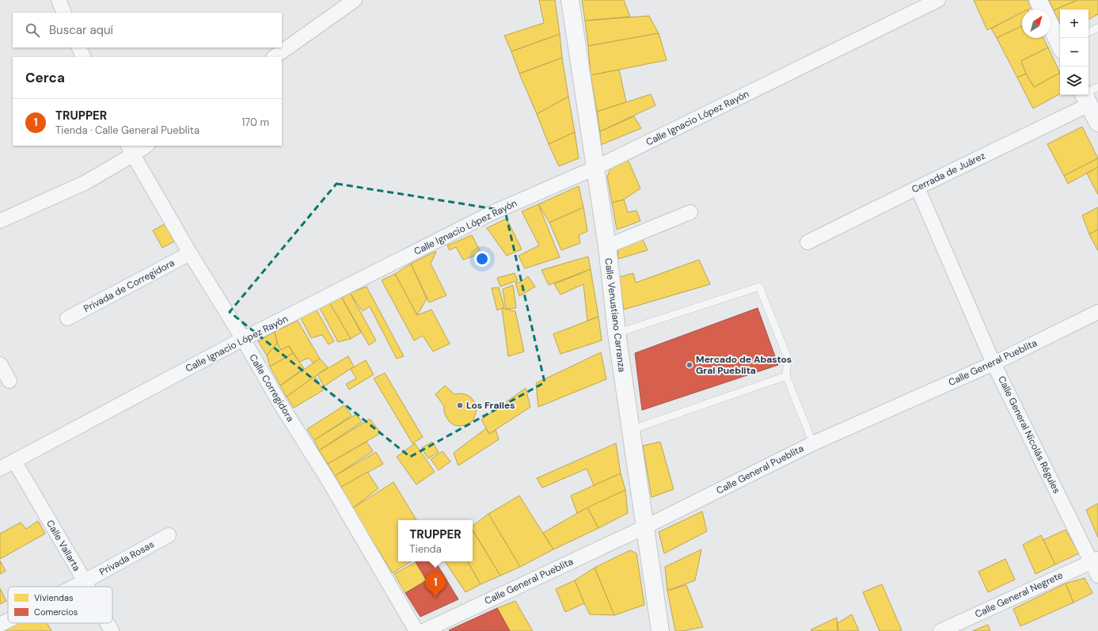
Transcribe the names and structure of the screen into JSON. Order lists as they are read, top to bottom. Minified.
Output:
{"streets":{"street":["Calle Ignacio López Rayón","Cerrada de Juárez","Privada de Corregidora","Calle Venustiano Carranza","Calle General Pueblita","Calle Corregidora","Calle General Nicolás Régules","Calle Vallarta","Privada Rosas","Calle General Negrete"]},"crossings":[["Calle Ignacio López Rayón","Calle Venustiano Carranza"],["Calle Ignacio López Rayón","Calle Corregidora"],["Calle Ignacio López Rayón","Calle Vallarta"],["Cerrada de Juárez","Calle General Nicolás Régules"],["Privada de Corregidora","Calle Corregidora"],["Calle Venustiano Carranza","Calle General Pueblita"],["Calle General Pueblita","Calle General Nicolás Régules"],["Calle General Nicolás Régules","Calle General Negrete"],["Calle Vallarta","Privada Rosas"]],"places":["Mercado de Abastos Gral Pueblita","Los Frailes"],"legend":["Viviendas","Comercios"],"north":"top right","page":{"map_buttons":["+","−"],"search":"Buscar aquí","heading":"Cerca","list":[{"mark":"1","name":"TRUPPER","note":"Tienda · Calle General Pueblita","value":"170 m"}],"popup":["TRUPPER","Tienda"],"pins":"1"}}
